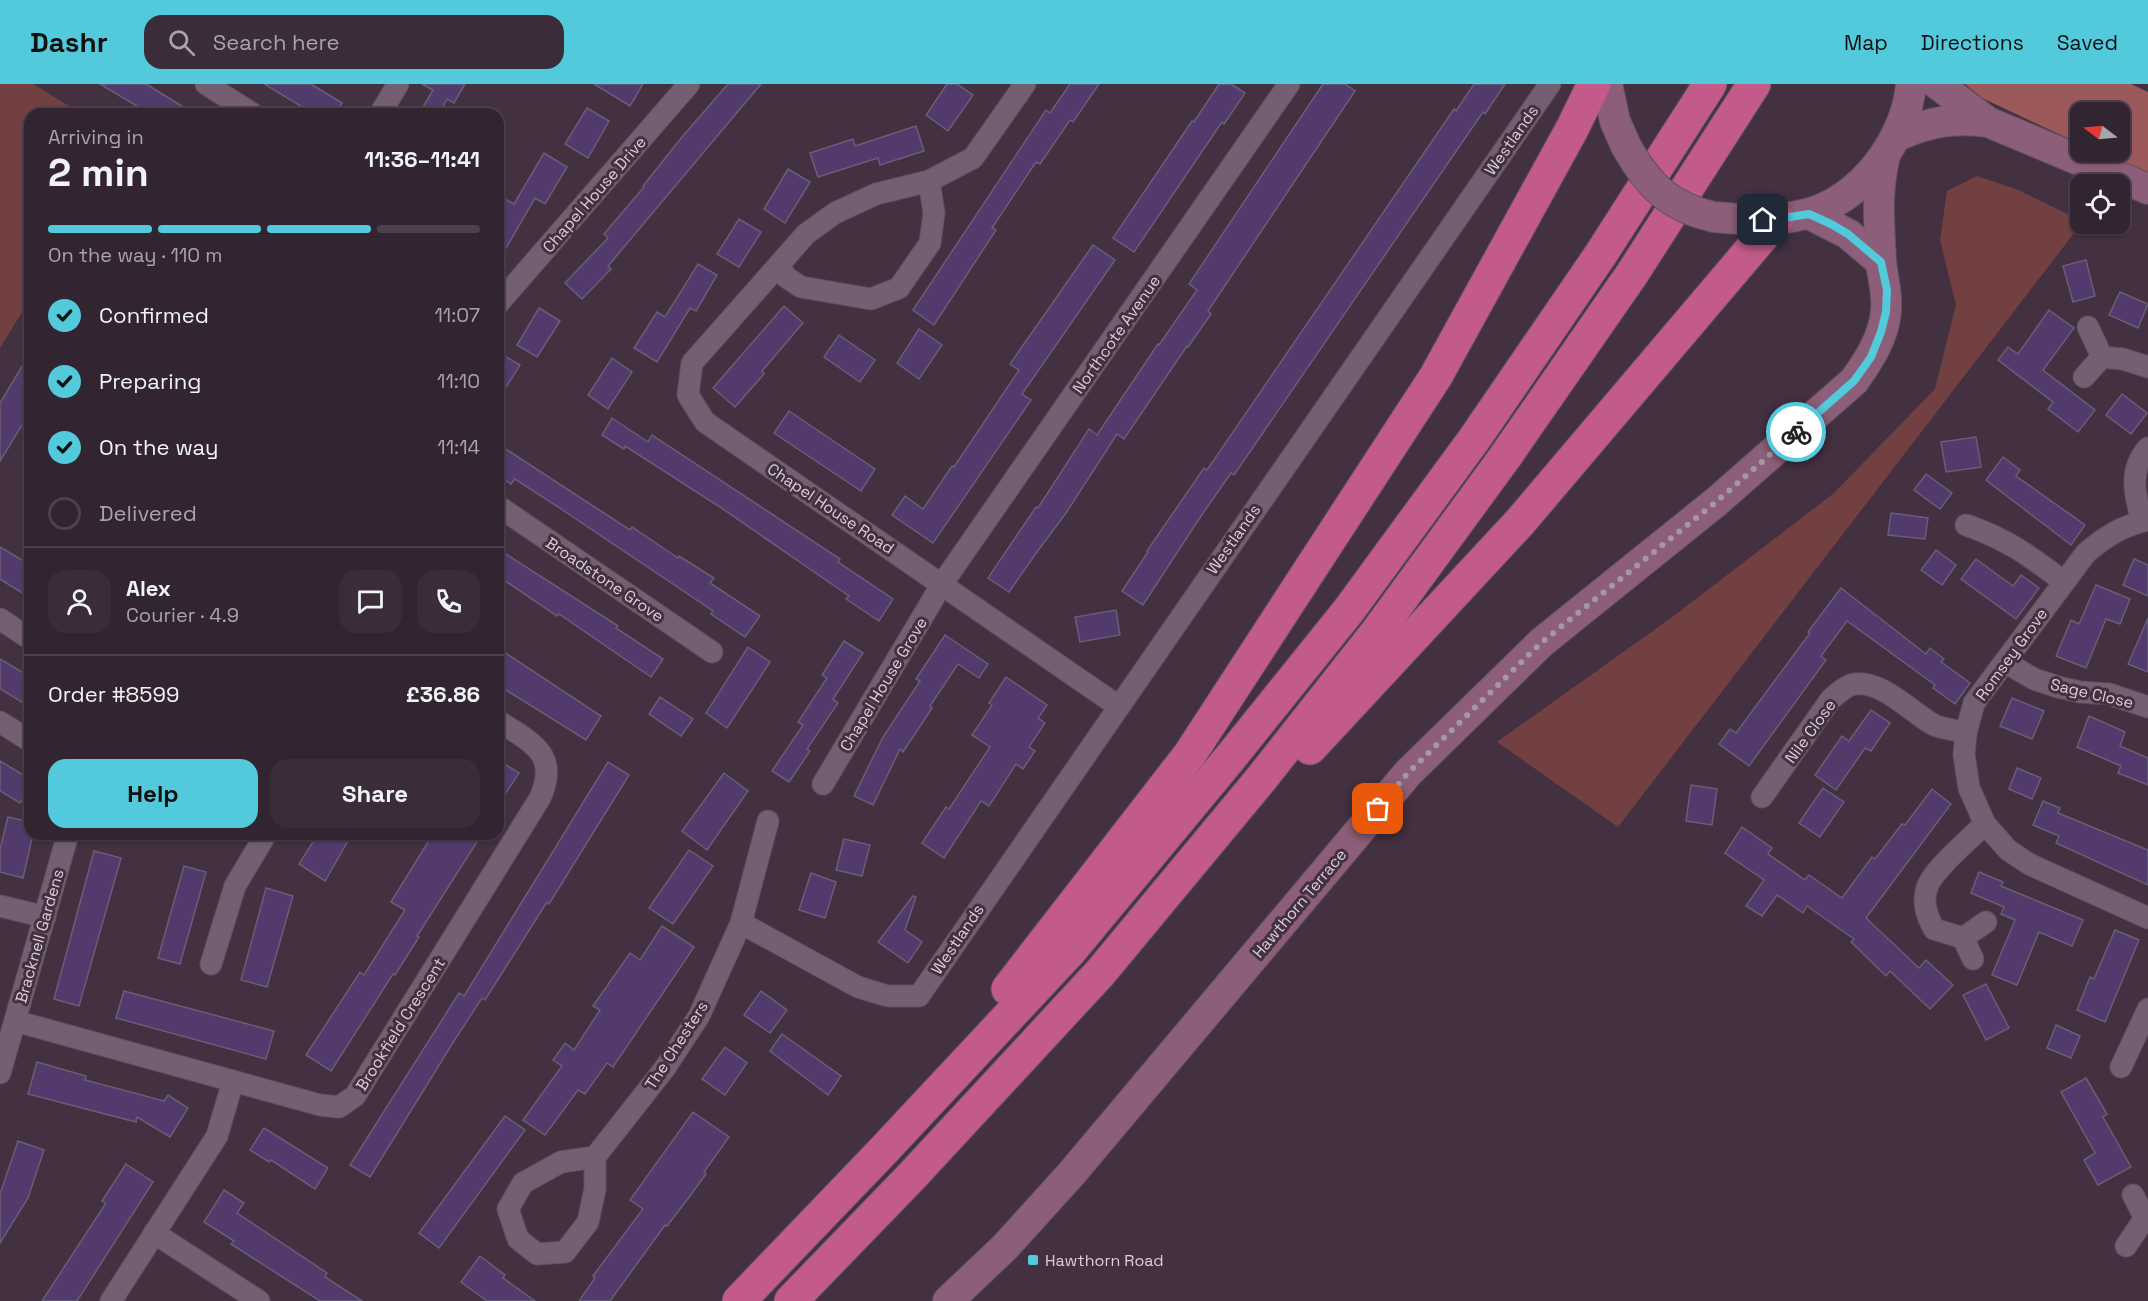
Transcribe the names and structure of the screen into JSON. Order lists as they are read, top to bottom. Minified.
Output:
{"streets":{"main road":["Hawthorn Terrace"],"street":["Westlands","Chapel House Drive","Northcote Avenue","Chapel House Road","Broadstone Grove","Romsey Grove","Chapel House Grove","Sage Close","Nile Close","Bracknell Gardens","Brookfield Crescent","The Chesters"]},"crossings":[["Westlands","Chapel House Road"],["Westlands","The Chesters"],["Northcote Avenue","Chapel House Road"],["Northcote Avenue","Chapel House Grove"],["Chapel House Road","Chapel House Grove"],["Romsey Grove","Sage Close"],["Romsey Grove","Nile Close"],["Bracknell Gardens","Brookfield Crescent"]],"places":{"transit":["Hawthorn Road"]},"north":"left","page":{"header":"Dashr","search":"Search here","nav":["Map","Directions","Saved"],"heading":["2 min","Arriving in","11:36–11:41"],"panel":["Alex","Courier · 4.9","Order #8599","£36.86"],"bar":"On the way · 110 m","list":[["Confirmed","11:07"],["Preparing","11:10"],["On the way","11:14"],"Delivered"],"buttons":["Help","Share"]}}
